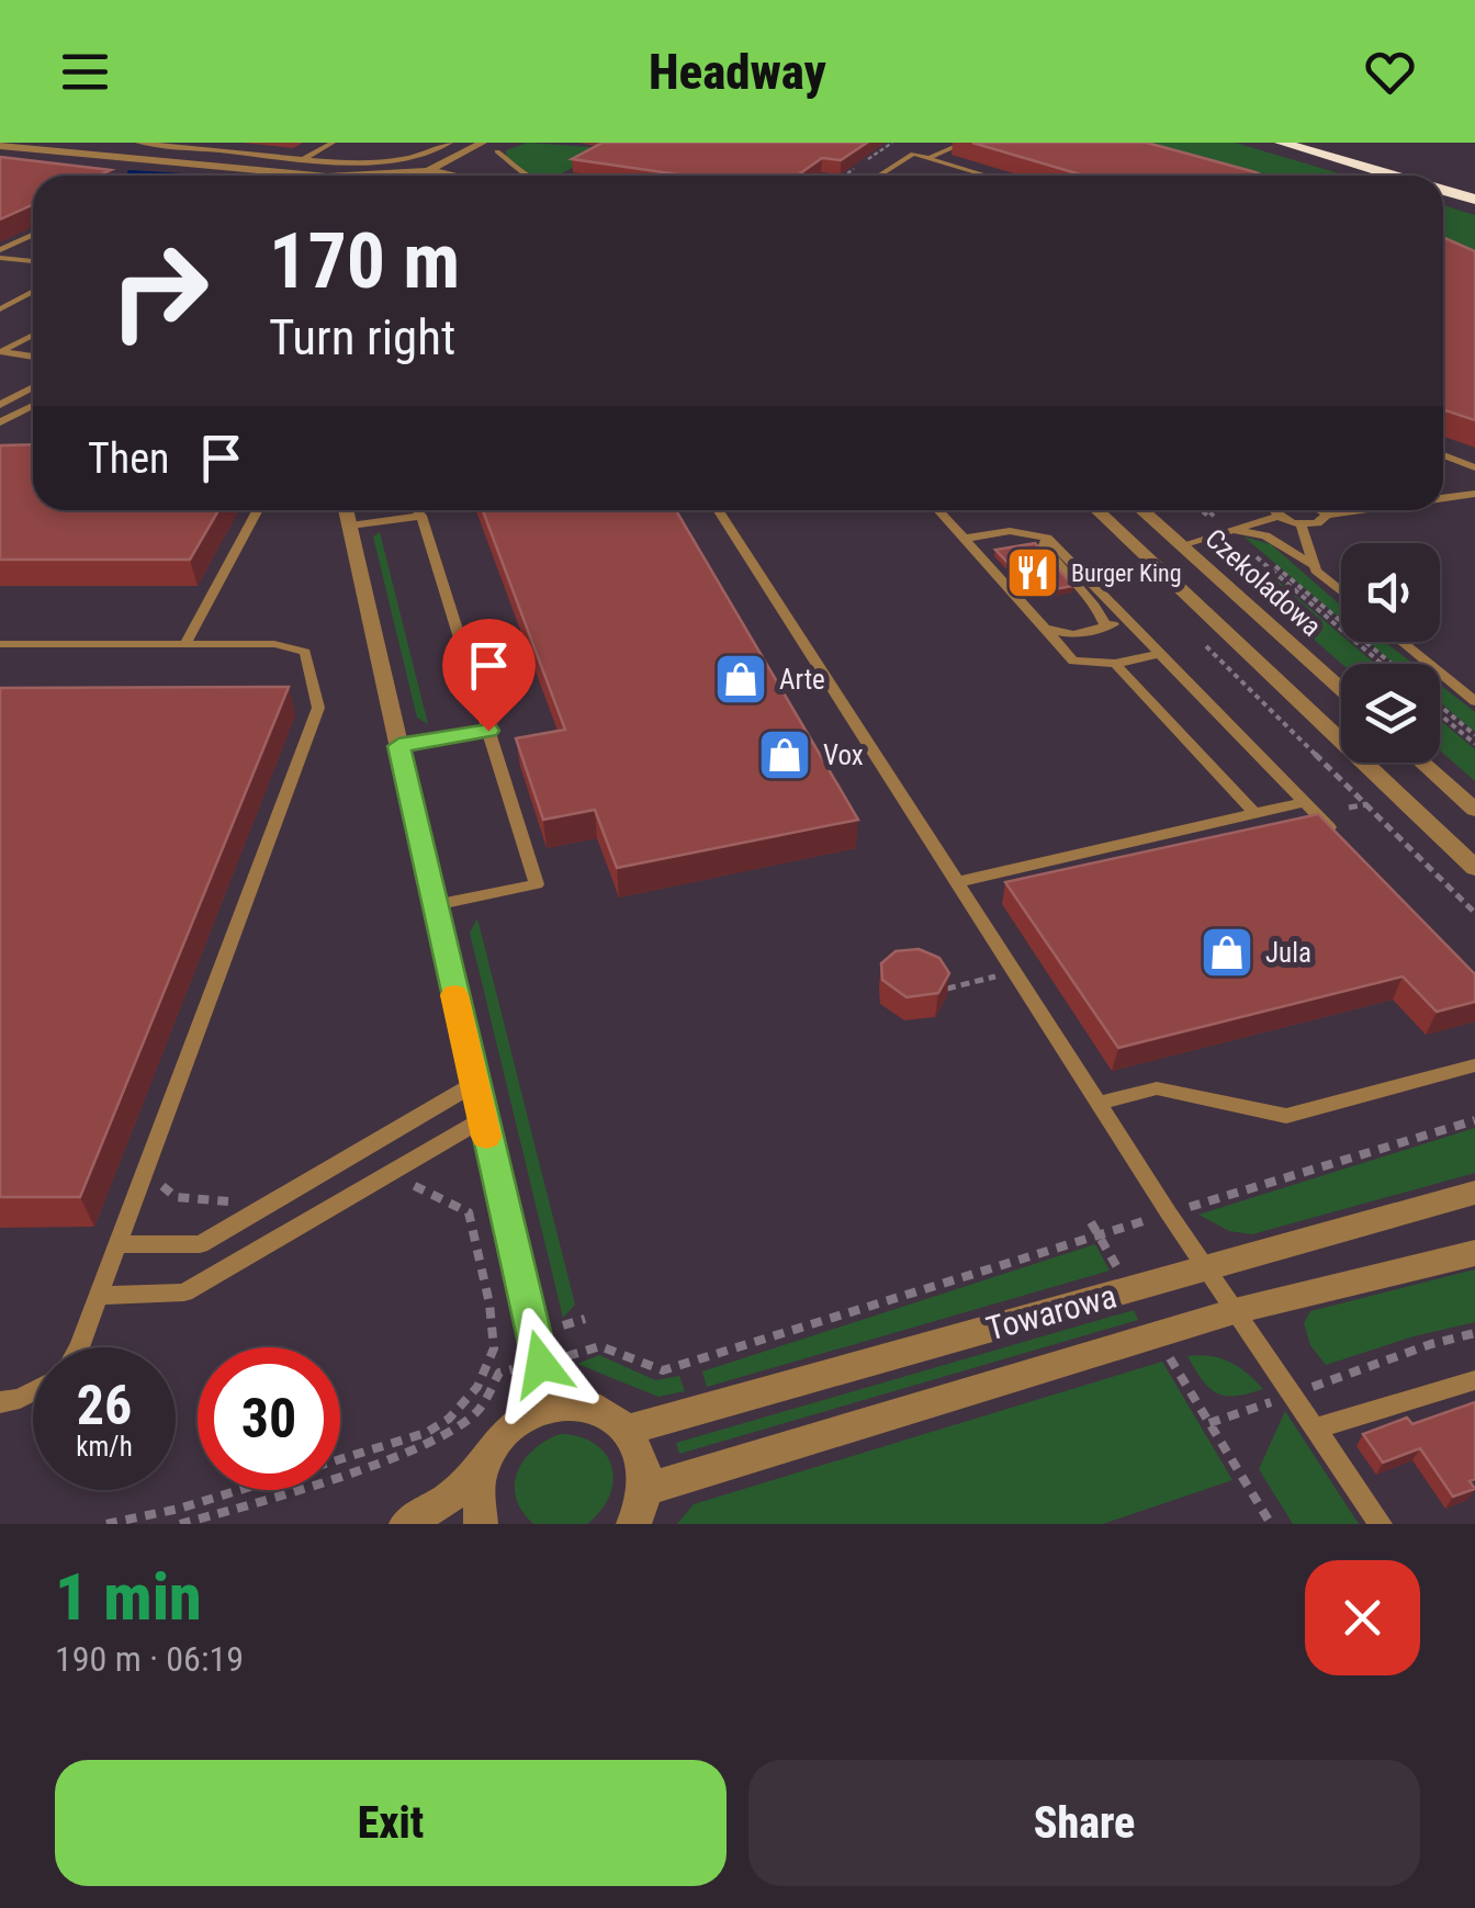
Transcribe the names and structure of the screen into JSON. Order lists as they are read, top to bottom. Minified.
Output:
{"streets":{"street":["Czekoladowa","Towarowa"]},"places":{"restaurant":["Burger King"],"shop":["Arte","Vox","Jula"]},"page":{"header":"Headway","turn":["170 m","Turn right"],"then":"Then","speed":"26 km/h","limit":"30","heading":["1 min","190 m · 06:19"],"buttons":["Exit","Share"]}}
